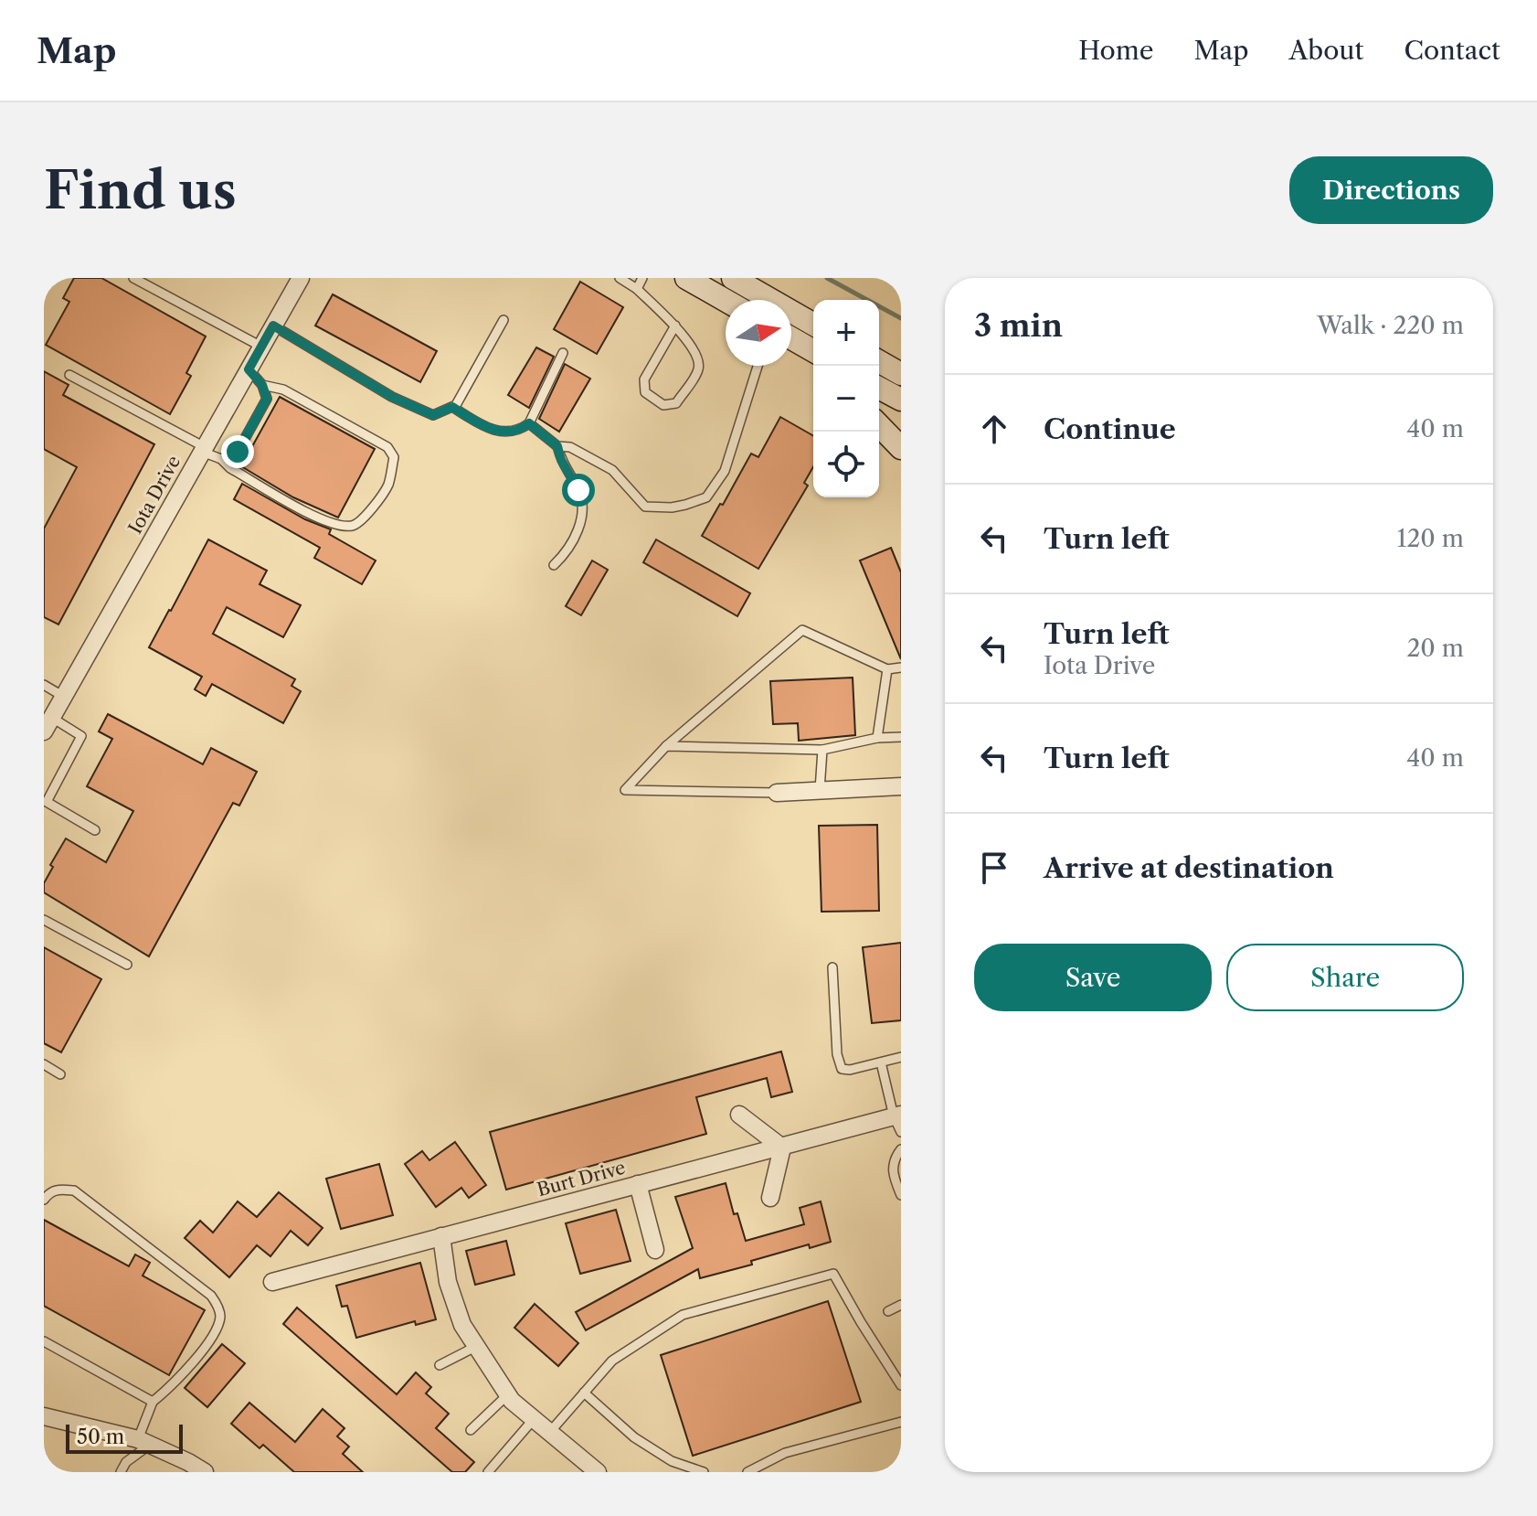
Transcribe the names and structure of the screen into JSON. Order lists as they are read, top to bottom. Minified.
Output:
{"streets":{"street":["Iota Drive","Burt Drive"]},"scale_bar":"50 m","north":"right","page":{"header":"Map","nav":["Home","Map","About","Contact"],"buttons":["Directions",["Save","Share"]],"title":"Find us","heading":["3 min","Walk · 220 m"],"map_buttons":["+","−"],"list":[["Continue","40 m"],["Turn left","120 m"],["Turn left","Iota Drive","20 m"],["Turn left","40 m"],"Arrive at destination"],"scale":"50 m"}}
